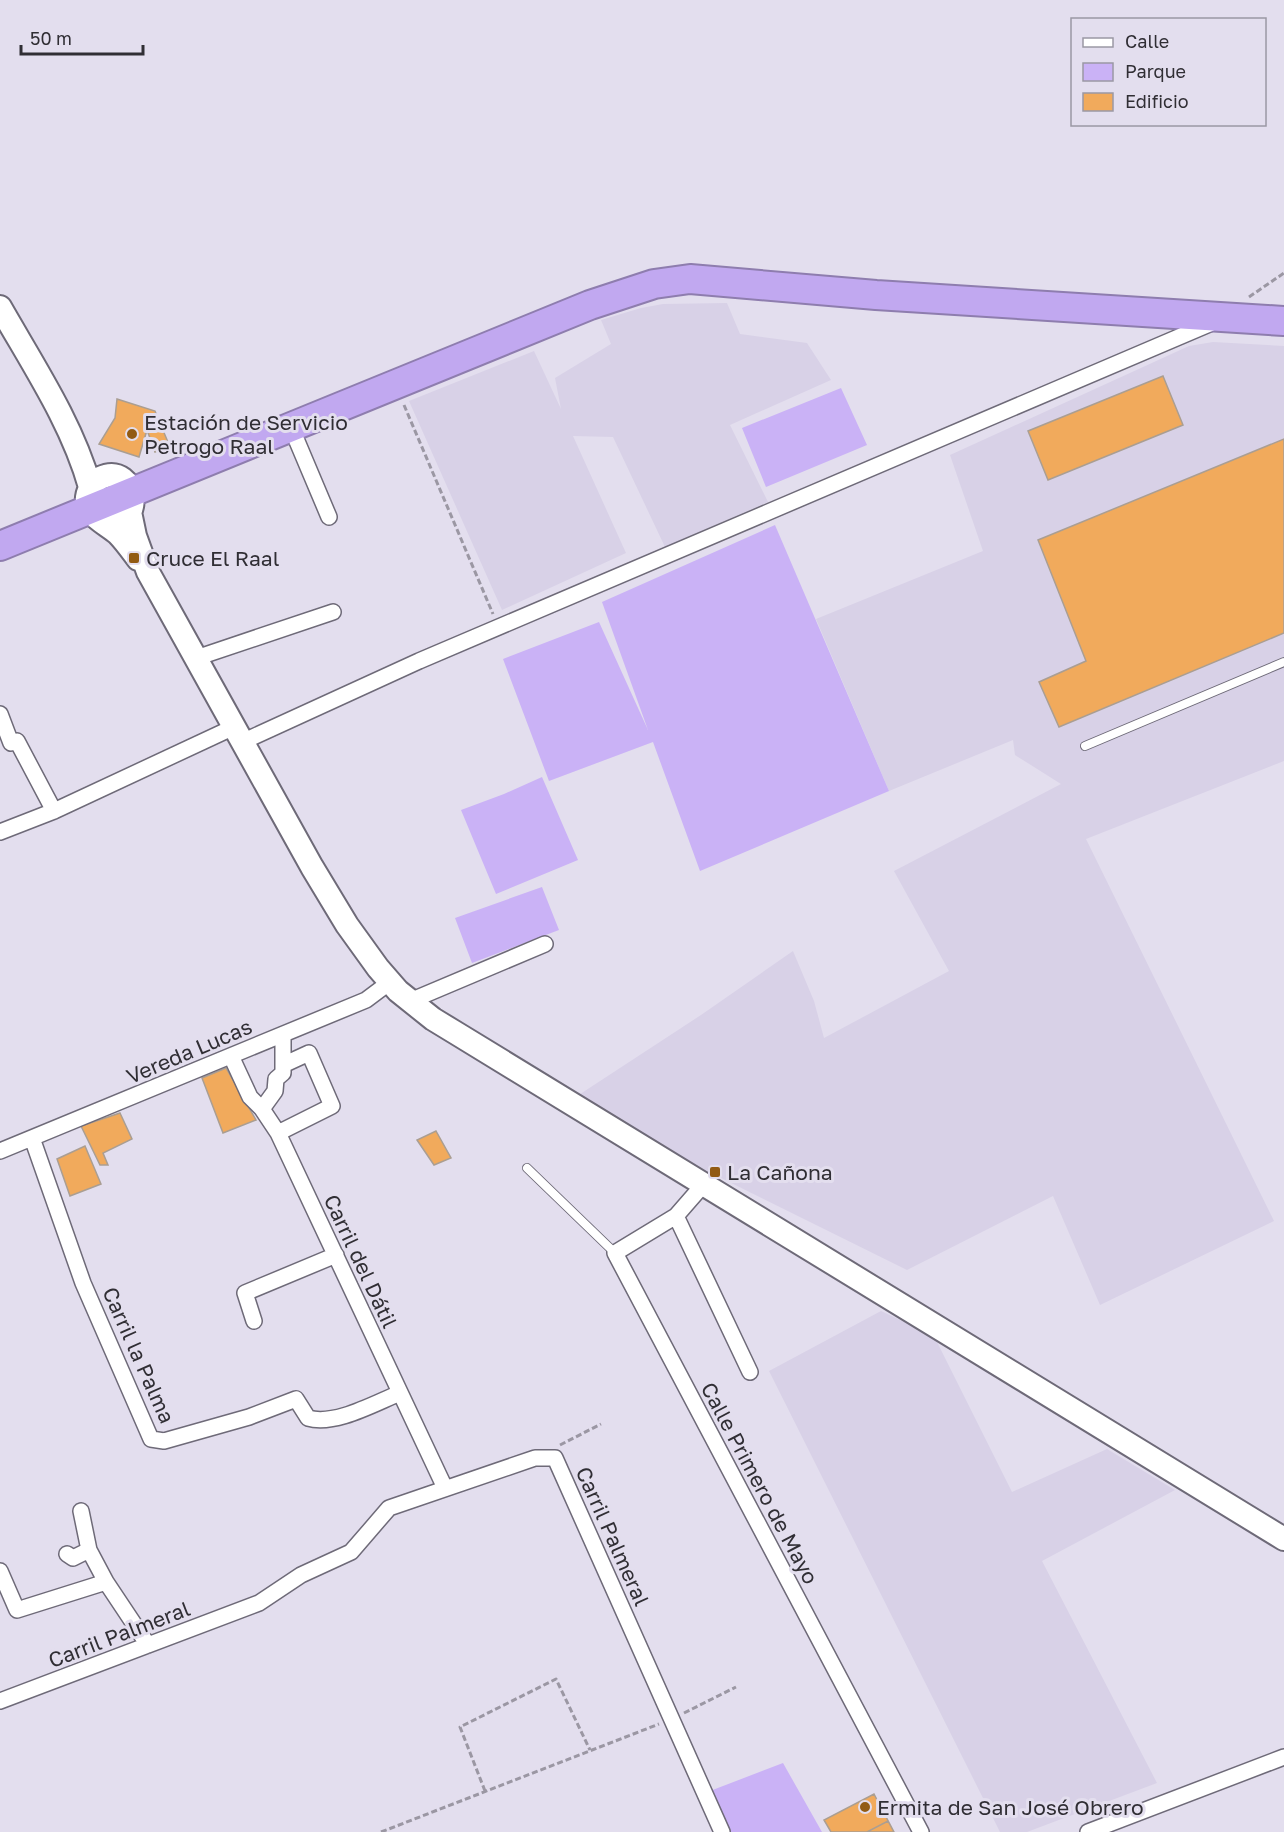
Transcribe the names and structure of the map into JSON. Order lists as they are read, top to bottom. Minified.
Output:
{"streets":{"street":["Vereda Lucas","Carril del Dátil","Carril la Palma","Calle Primero de Mayo","Carril Palmeral"]},"crossings":[["Vereda Lucas","Carril del Dátil"],["Vereda Lucas","Carril la Palma"],["Carril del Dátil","Carril la Palma"],["Carril del Dátil","Carril Palmeral"]],"places":{"other":["Estación de Servicio Petrogo Raal","Ermita de San José Obrero"],"transit":["Cruce El Raal","La Cañona"]},"legend":["Calle","Parque","Edificio"],"scale_bar":"50 m"}
